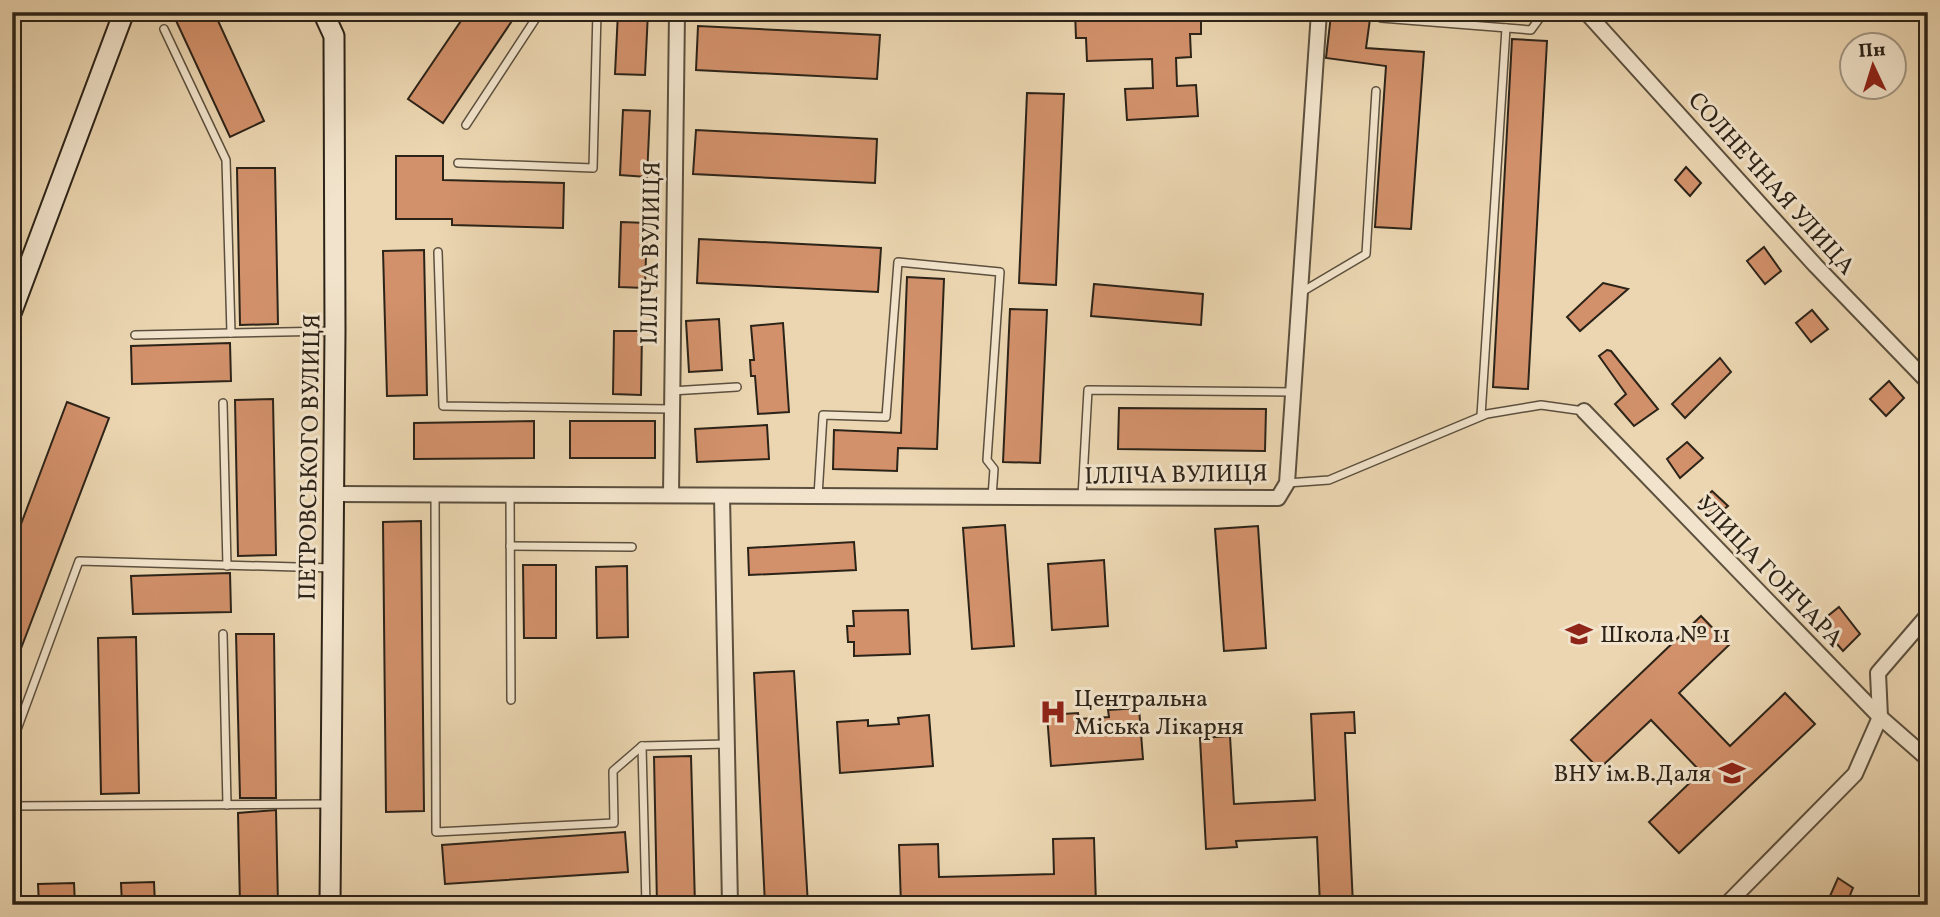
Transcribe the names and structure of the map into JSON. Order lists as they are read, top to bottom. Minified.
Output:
{"streets":{"main road":["ПЕТРОВСЬКОГО ВУЛИЦЯ"],"street":["СОЛНЕЧНАЯ УЛИЦА","ІЛЛІЧА ВУЛИЦЯ","УЛИЦА ГОНЧАРА"]},"crossings":[["ІЛЛІЧА ВУЛИЦЯ","ПЕТРОВСЬКОГО ВУЛИЦЯ"]],"places":{"school or university":["Школа № 11","ВНУ ім.В.Даля"],"hospital":["Центральна Міська Лікарня"]},"north":"top"}
